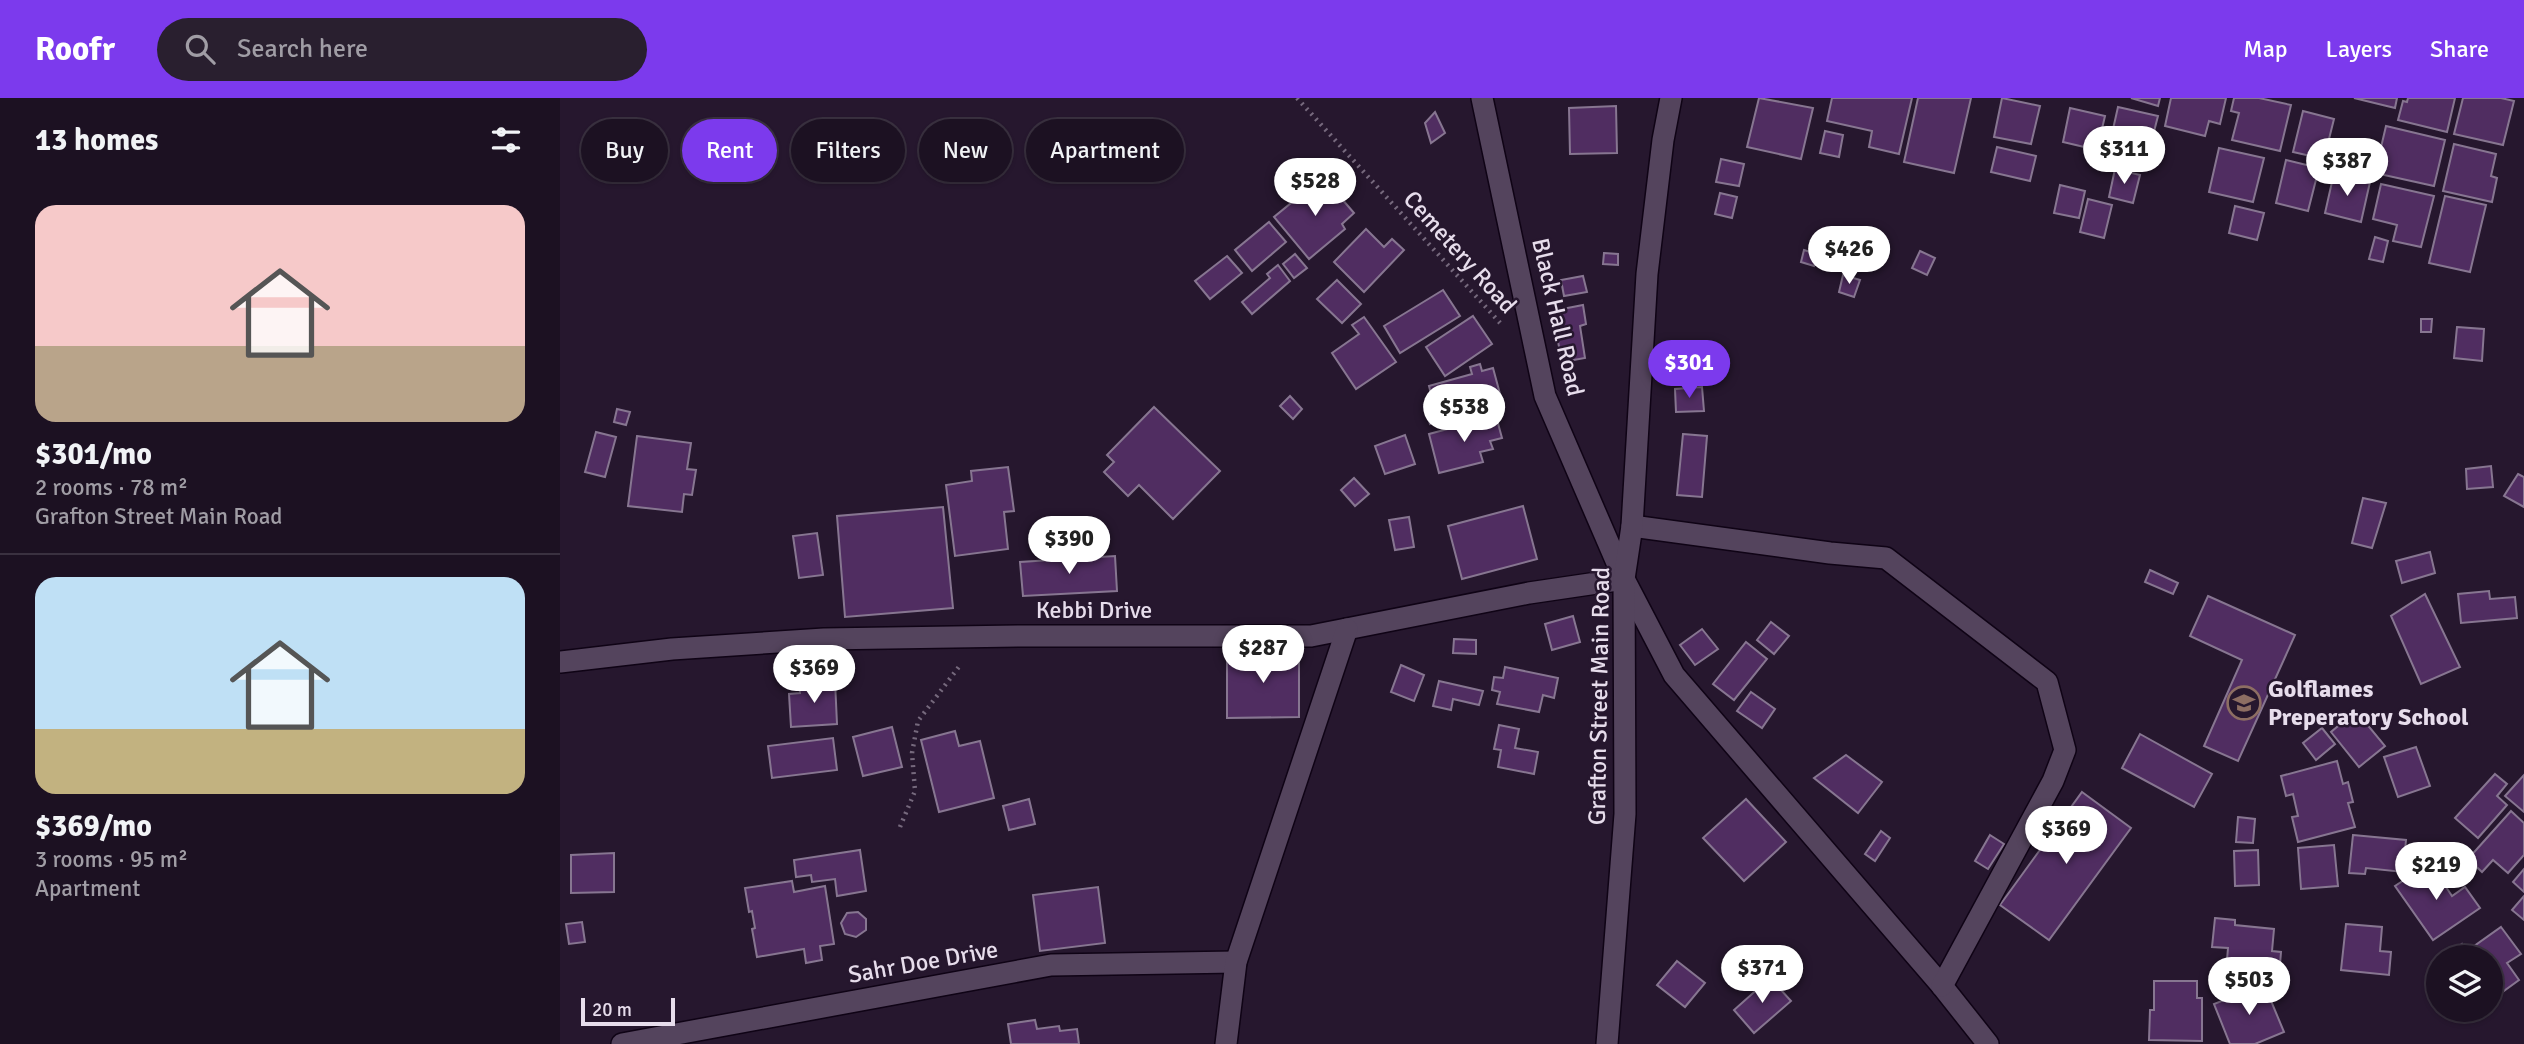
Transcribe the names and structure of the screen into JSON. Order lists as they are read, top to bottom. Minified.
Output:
{"streets":{"street":["Black Hall Road","Kebbi Drive","Grafton Street Main Road","Sahr Doe Drive"],"path":["Cemetery Road"]},"crossings":[["Black Hall Road","Kebbi Drive"],["Black Hall Road","Grafton Street Main Road"],["Kebbi Drive","Grafton Street Main Road"]],"places":{"school or university":["Golflames Preperatory School"]},"scale_bar":"20 m","page":{"header":"Roofr","search":"Search here","nav":["Map","Layers","Share"],"heading":"13 homes","chip":["Buy","Rent","Filters","New","Apartment"],"price":["$311","$387","$528","$426","$301","$538","$390","$287","$369","$369","$219","$371","$503"],"list":[{"name":"$301/mo","note":"2 rooms · 78 m² · Grafton Street Main Road"},{"name":"$369/mo","note":"3 rooms · 95 m² · Apartment"}],"scale":"20 m"}}
